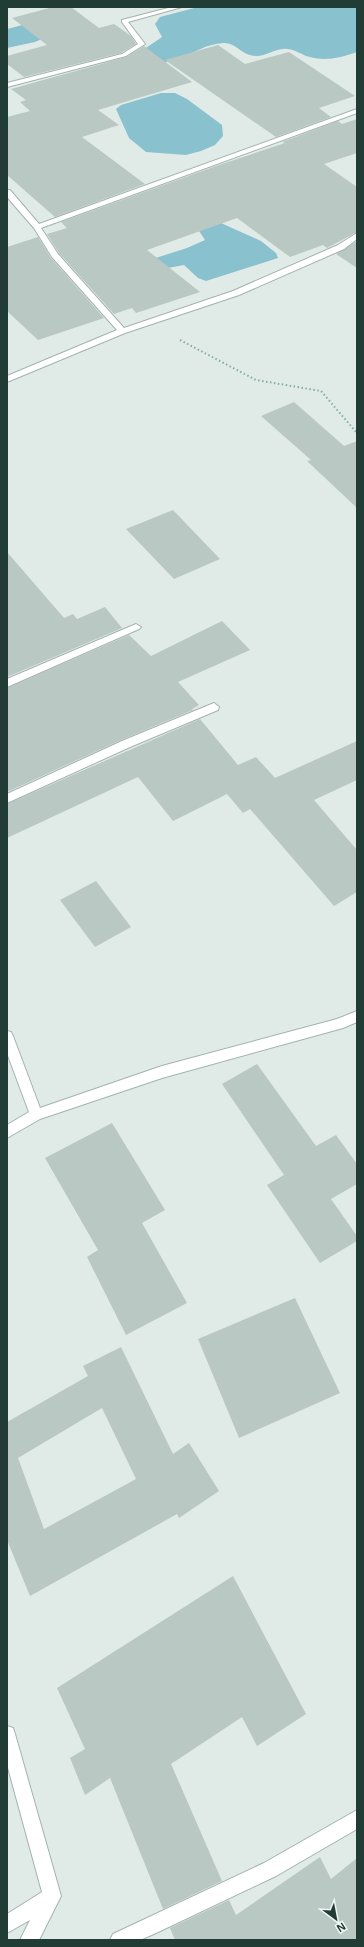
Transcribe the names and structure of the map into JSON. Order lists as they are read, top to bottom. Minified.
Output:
{"north":"bottom right"}
